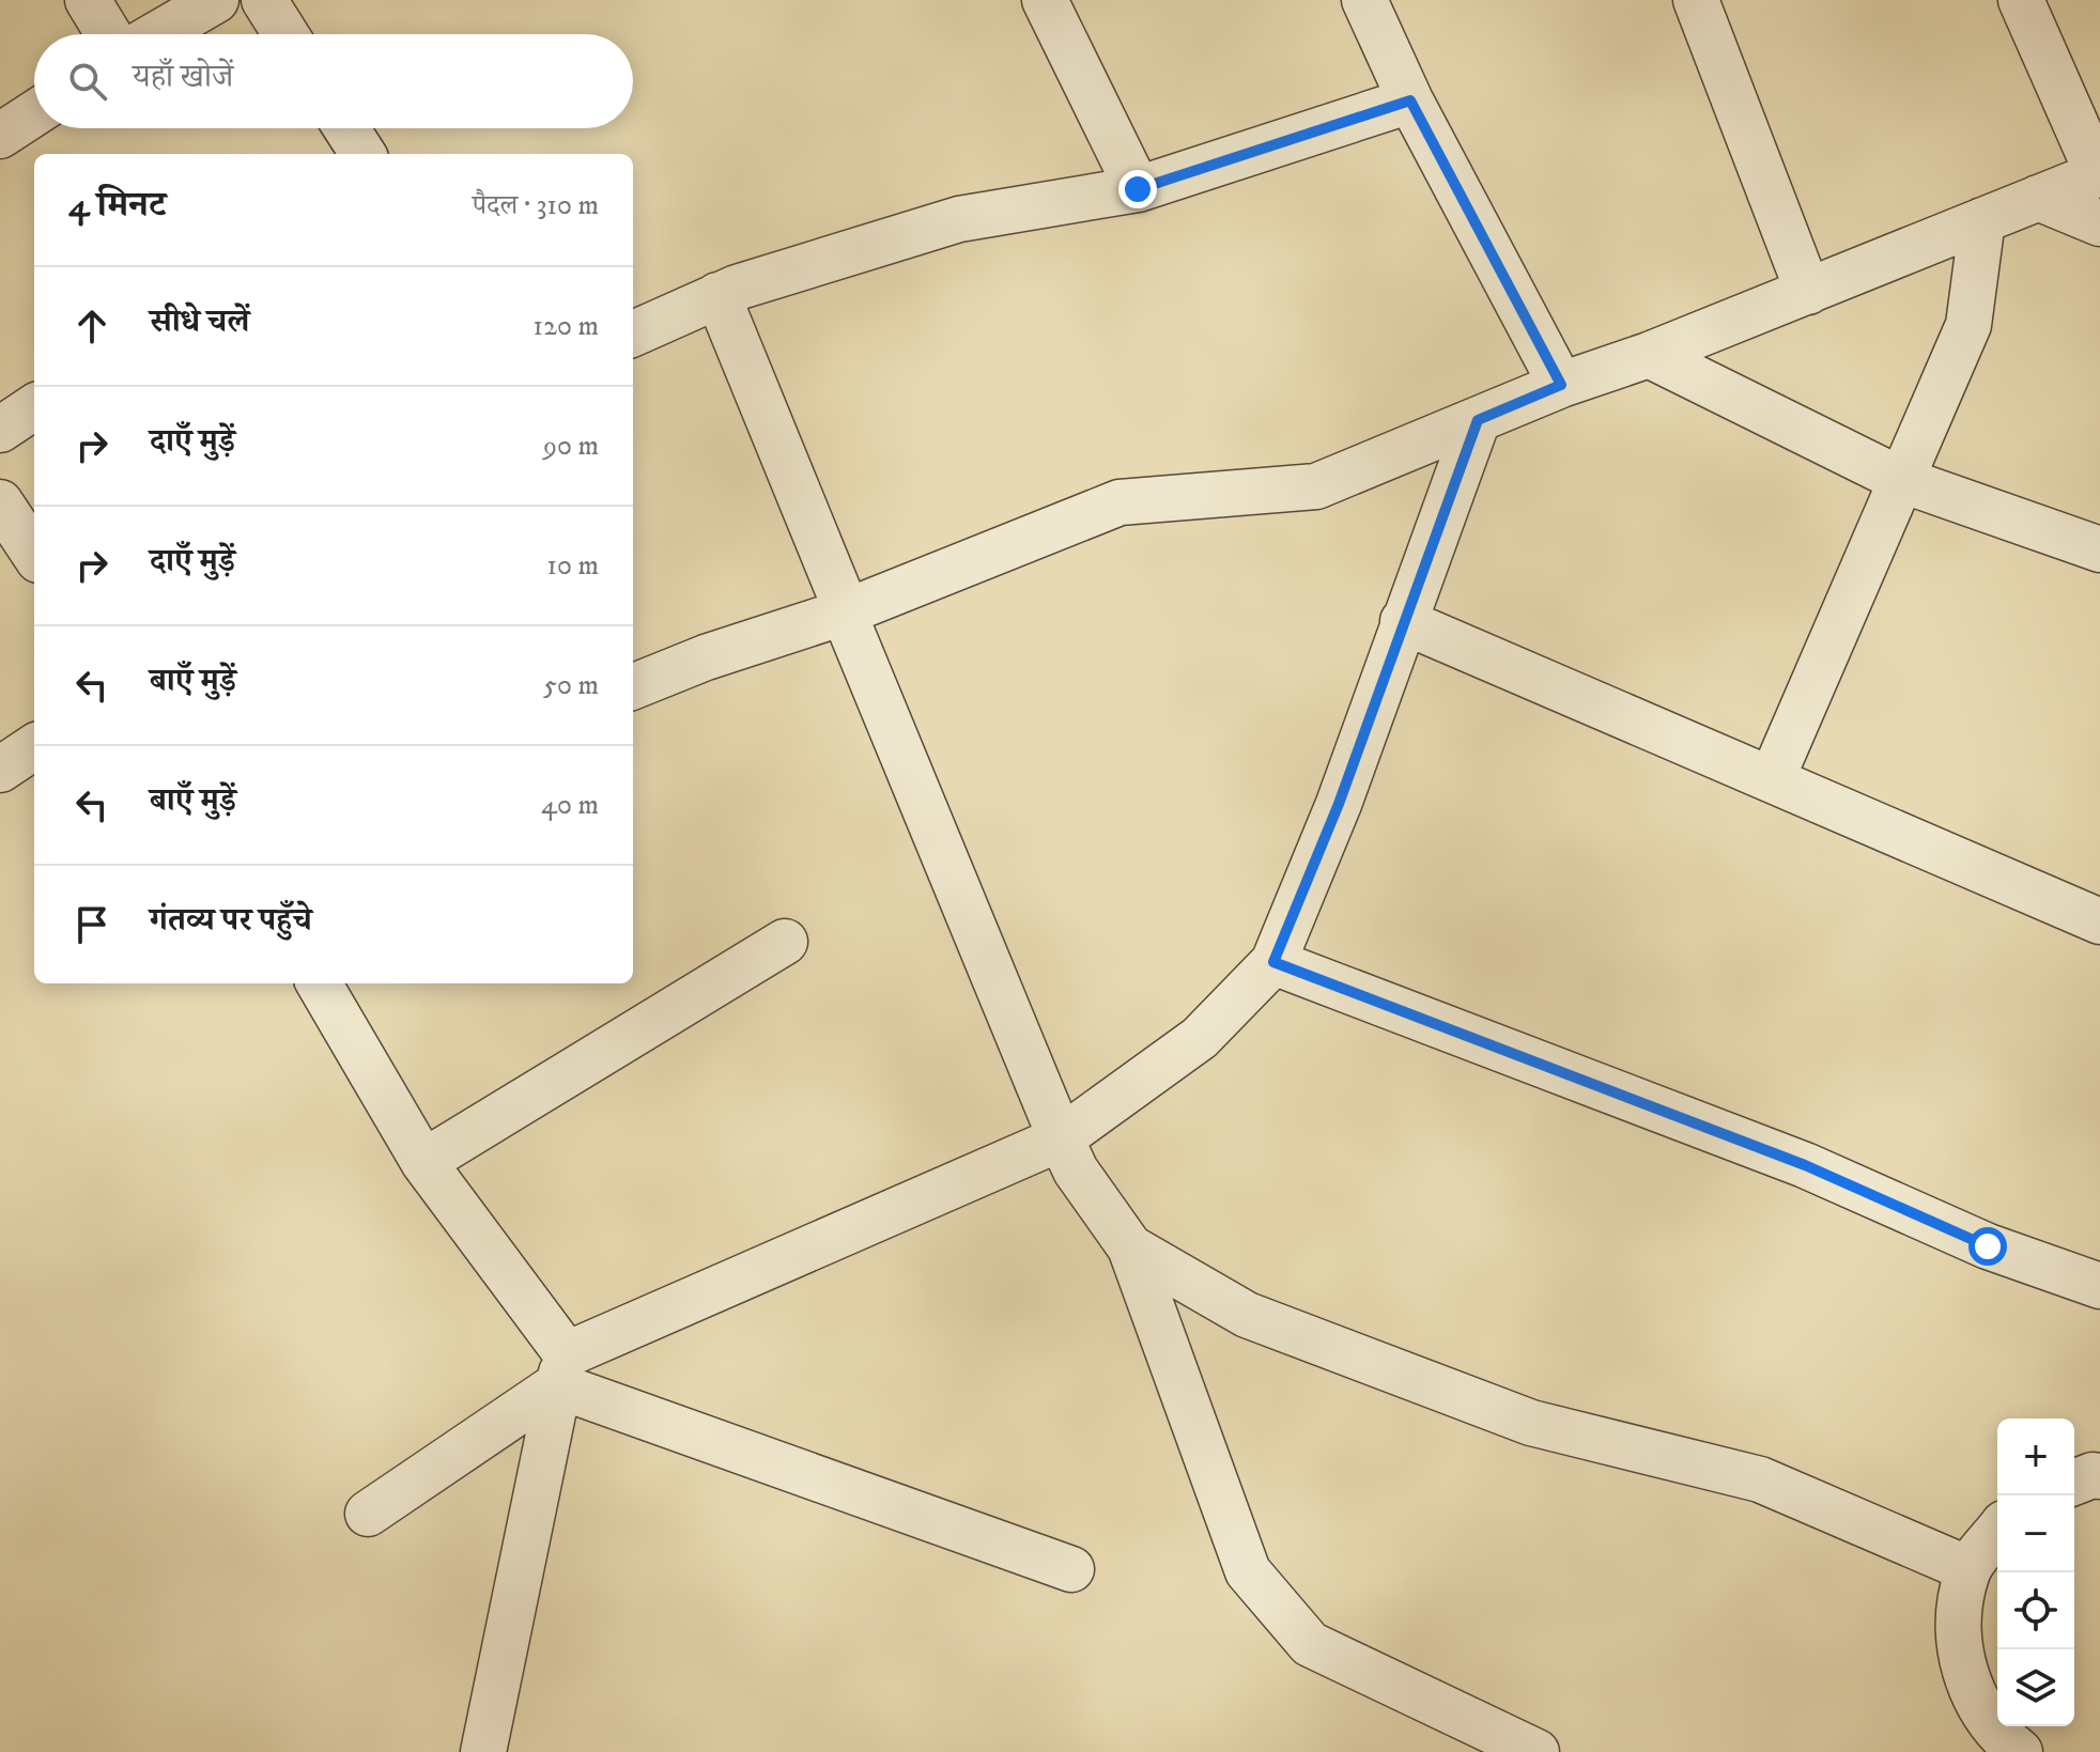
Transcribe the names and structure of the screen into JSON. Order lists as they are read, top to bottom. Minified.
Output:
{"page":{"search":"यहाँ खोजें","heading":["4 मिनट","पैदल · 310 m"],"list":[["सीधे चलें","120 m"],["दाएँ मुड़ें","90 m"],["दाएँ मुड़ें","10 m"],["बाएँ मुड़ें","50 m"],["बाएँ मुड़ें","40 m"],"गंतव्य पर पहुँचे"],"map_buttons":["+","−"]}}
